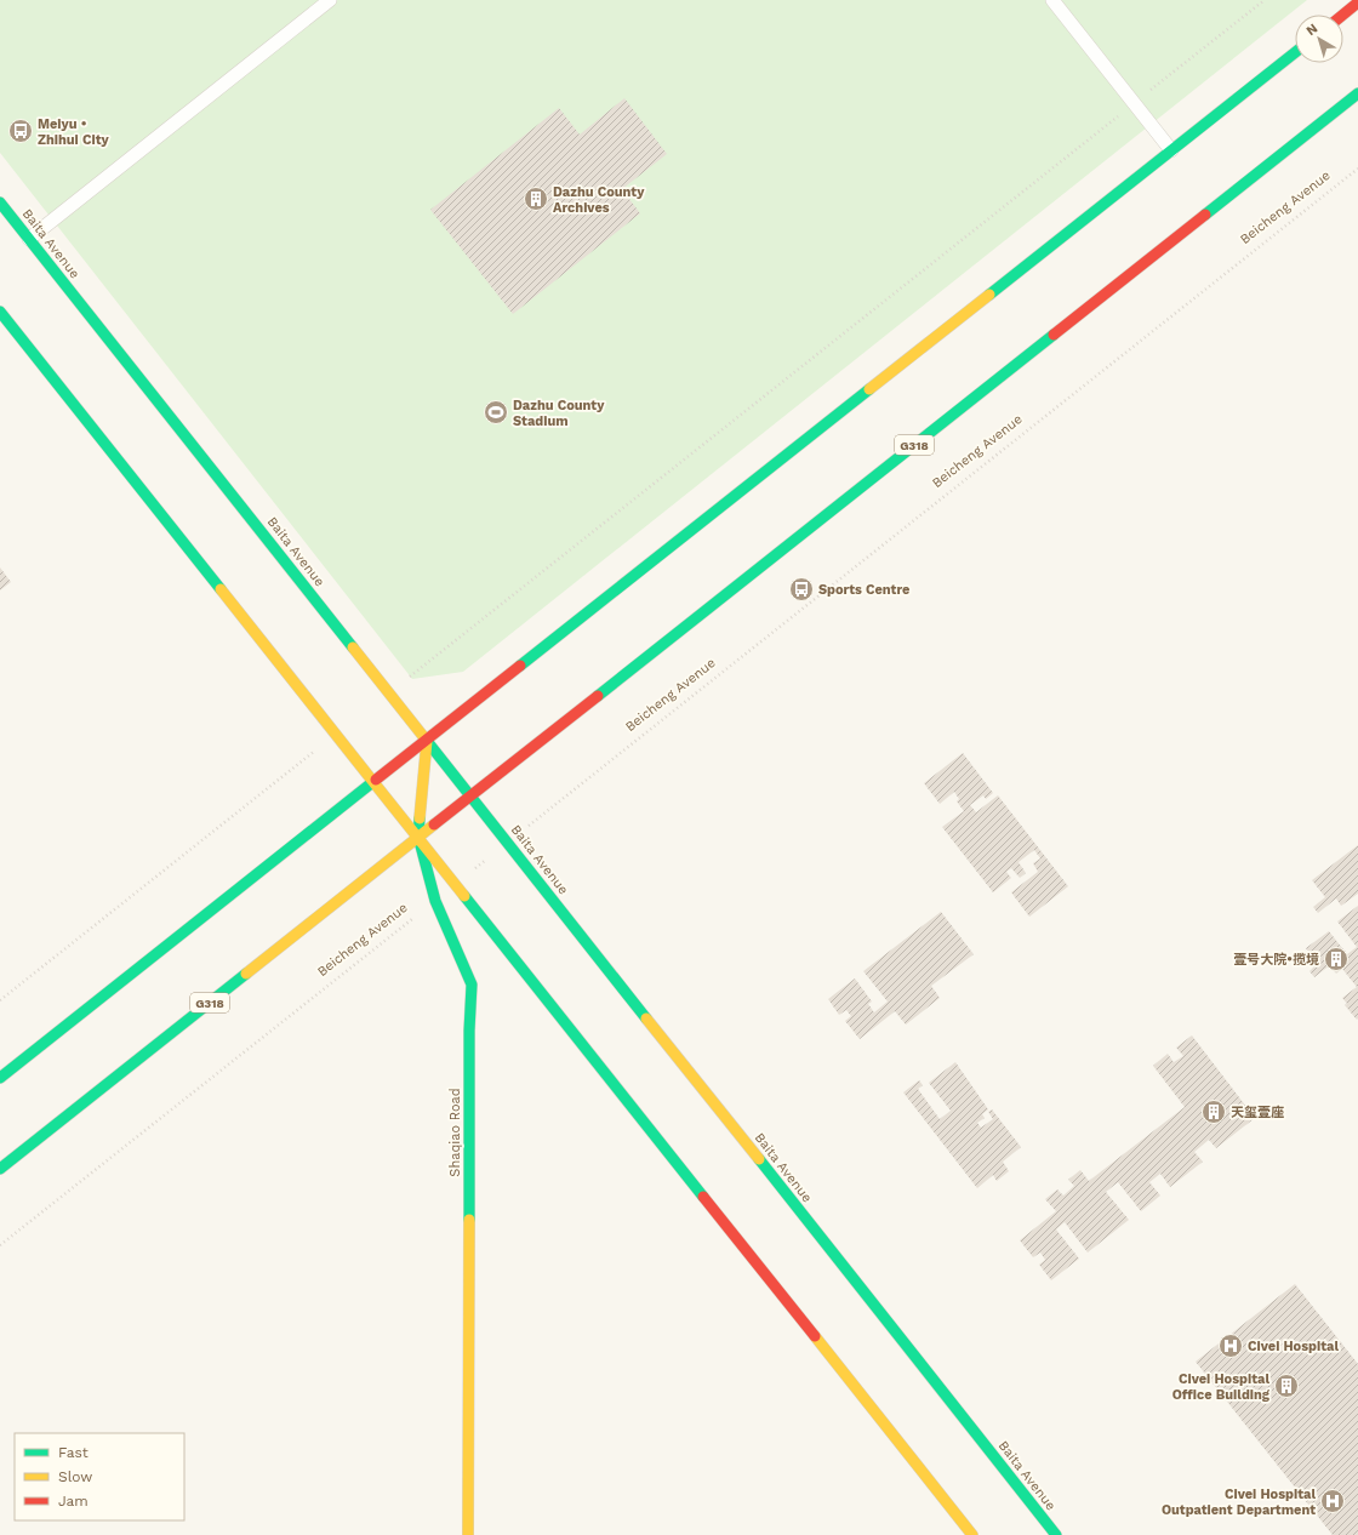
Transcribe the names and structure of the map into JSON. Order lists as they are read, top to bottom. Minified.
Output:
{"streets":{"main road":["Baita Avenue","G318","Shaqiao Road"],"path":["Beicheng Avenue"]},"crossings":[["Beicheng Avenue","Baita Avenue"],["Beicheng Avenue","Shaqiao Road"],["Baita Avenue","G318"],["Baita Avenue","Shaqiao Road"],["G318","Shaqiao Road"]],"places":{"bus stop":["Meiyu • Zhihui City","Sports Centre"],"building":["Dazhu County Archives","壹号大院•揽境","天玺壹座","Civei Hospital Office Building"],"sports":["Dazhu County Stadium"],"hospital":["Civei Hospital","Civei Hospital Outpatient Department"]},"legend":["Fast","Slow","Jam"],"north":"top left"}
